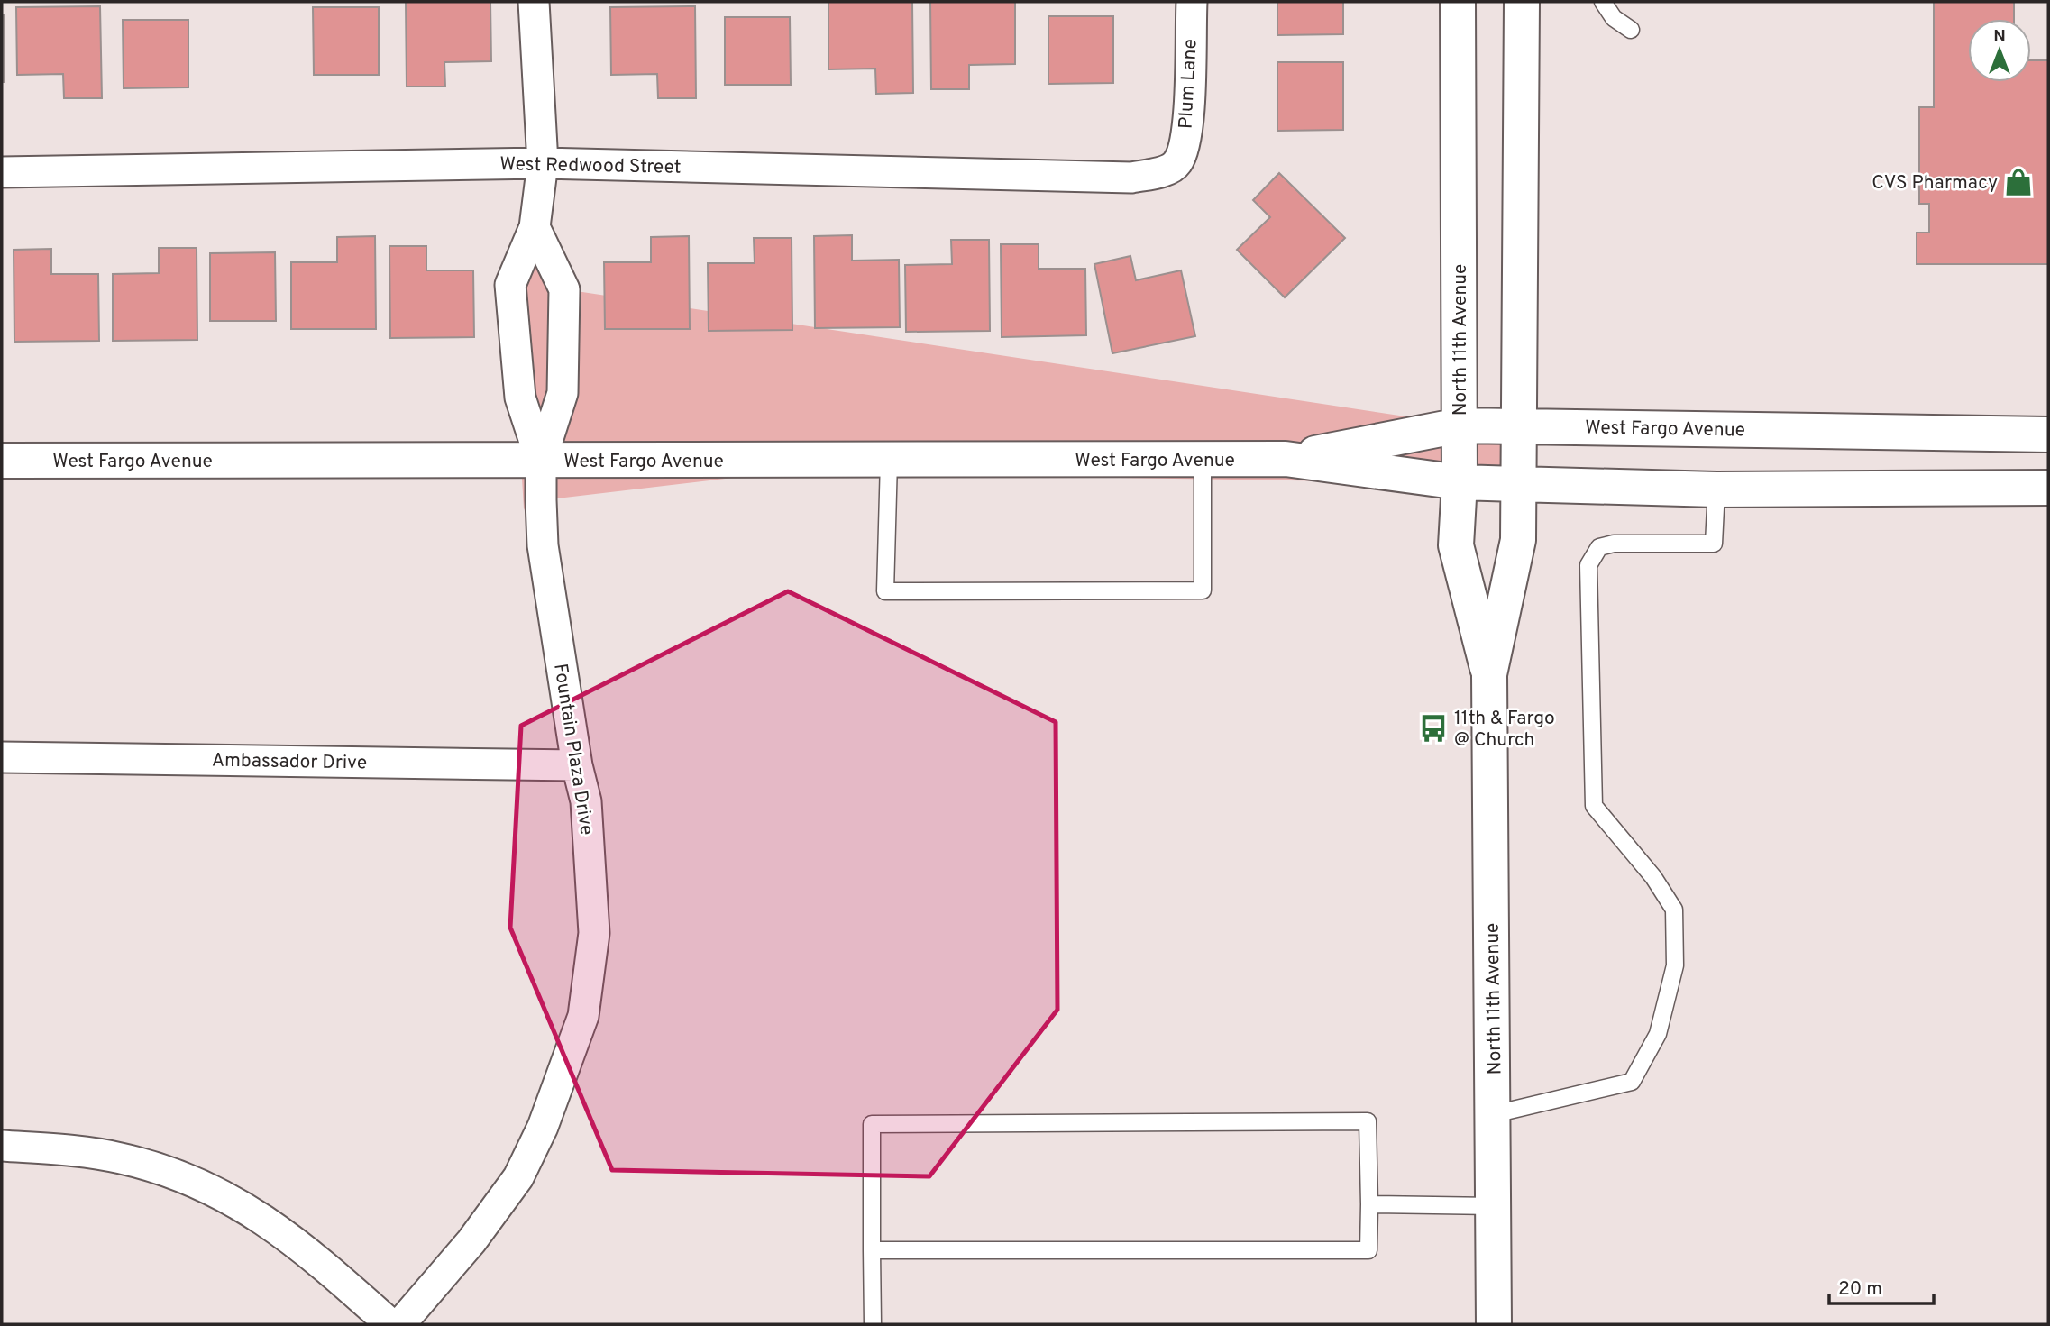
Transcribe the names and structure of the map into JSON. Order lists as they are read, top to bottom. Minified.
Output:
{"streets":{"main road":["North 11th Avenue","West Fargo Avenue"],"street":["Plum Lane","West Redwood Street","Fountain Plaza Drive","Ambassador Drive"]},"crossings":[["Plum Lane","West Redwood Street"],["West Redwood Street","Fountain Plaza Drive"],["North 11th Avenue","West Fargo Avenue"],["West Fargo Avenue","Fountain Plaza Drive"],["Fountain Plaza Drive","Ambassador Drive"]],"places":{"shop":["CVS Pharmacy"],"bus stop":["11th & Fargo @ Church"]},"scale_bar":"20 m","north":"top"}
